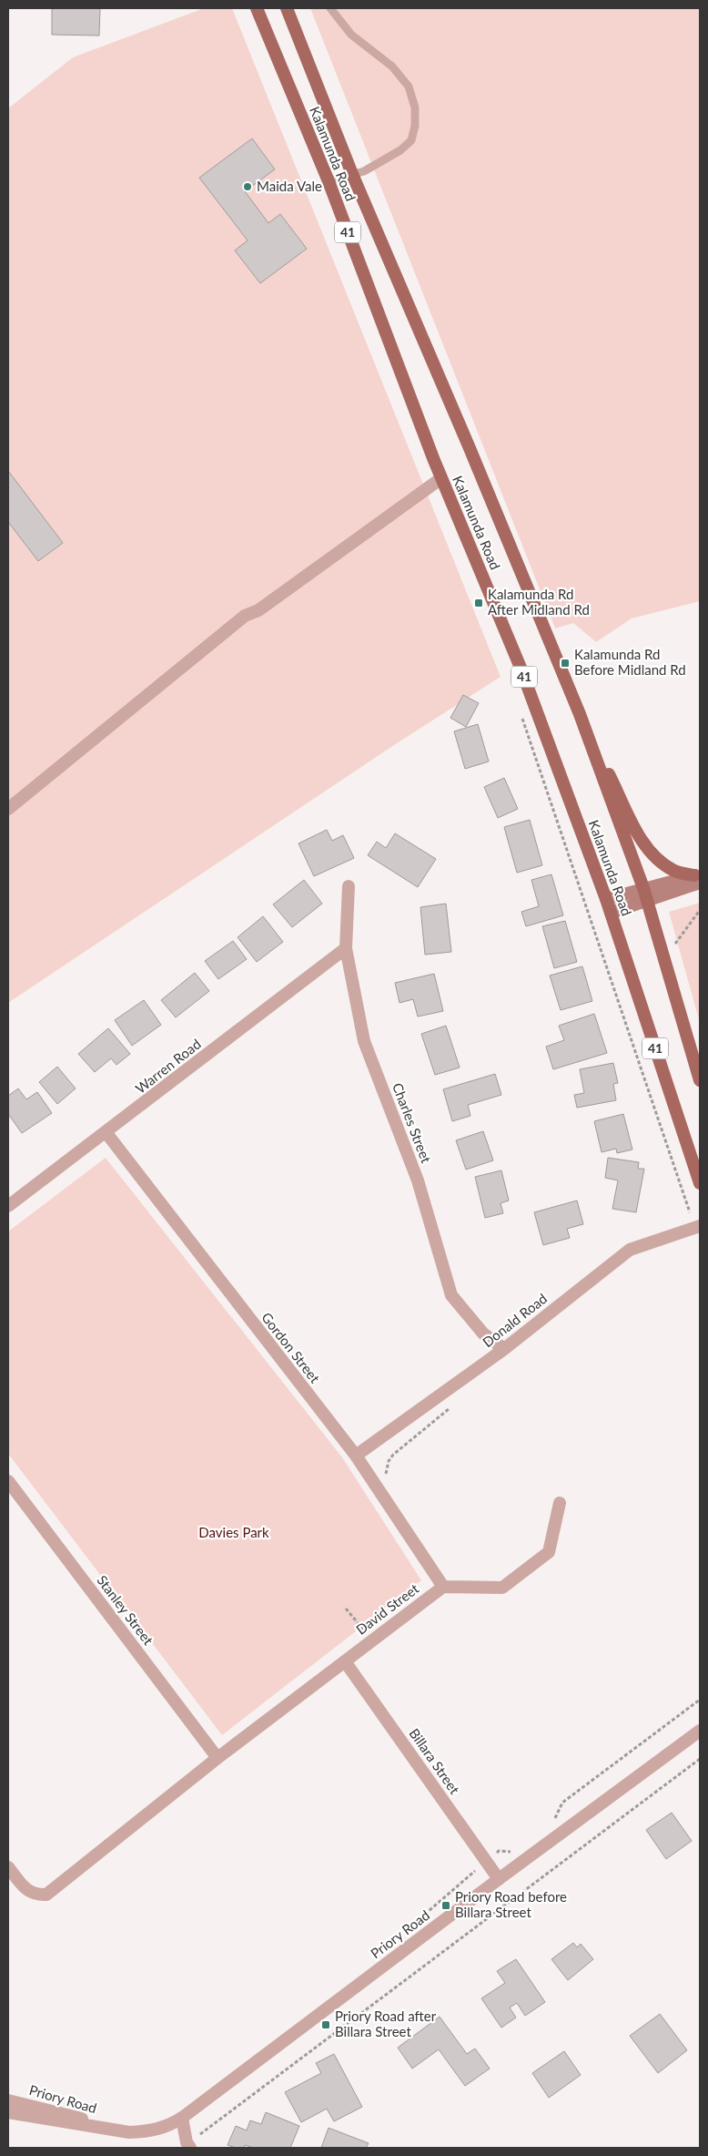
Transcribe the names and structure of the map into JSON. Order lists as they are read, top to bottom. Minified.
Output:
{"streets":{"main road":["Kalamunda Road","41"],"street":["Warren Road","Charles Street","Donald Road","Gordon Street","David Street","Stanley Street","Billara Street","Priory Road"]},"crossings":[["Warren Road","Charles Street"],["Warren Road","Gordon Street"],["Charles Street","Donald Road"],["Donald Road","Gordon Street"],["Gordon Street","David Street"],["David Street","Stanley Street"],["David Street","Billara Street"],["Billara Street","Priory Road"]],"parks":["Davies Park"],"places":{"other":["Maida Vale"],"transit":["Kalamunda Rd After Midland Rd","Kalamunda Rd Before Midland Rd","Priory Road before Billara Street","Priory Road after Billara Street"]}}
